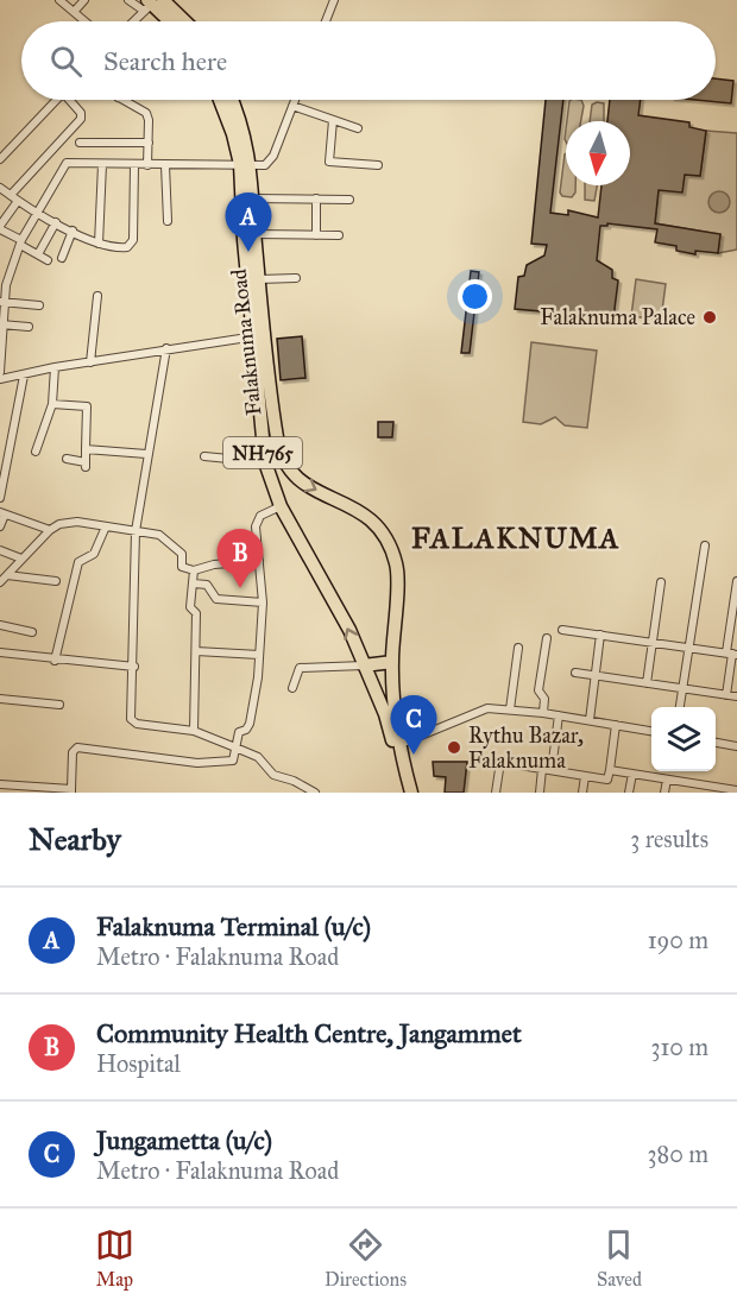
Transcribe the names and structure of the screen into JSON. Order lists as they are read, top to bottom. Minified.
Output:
{"streets":{"highway":["Falaknuma Road","NH765"]},"districts":["FALAKNUMA"],"places":["Falaknuma Palace","Rythu Bazar, Falaknuma"],"north":"bottom","page":{"search":"Search here","pins":["A","B","C"],"heading":["Nearby","3 results"],"list":[{"mark":"A","name":"Falaknuma Terminal (u/c)","note":"Metro · Falaknuma Road","value":"190 m"},{"mark":"B","name":"Community Health Centre, Jangammet","note":"Hospital","value":"310 m"},{"mark":"C","name":"Jungametta (u/c)","note":"Metro · Falaknuma Road","value":"380 m"}],"nav":["Map","Directions","Saved"]}}
